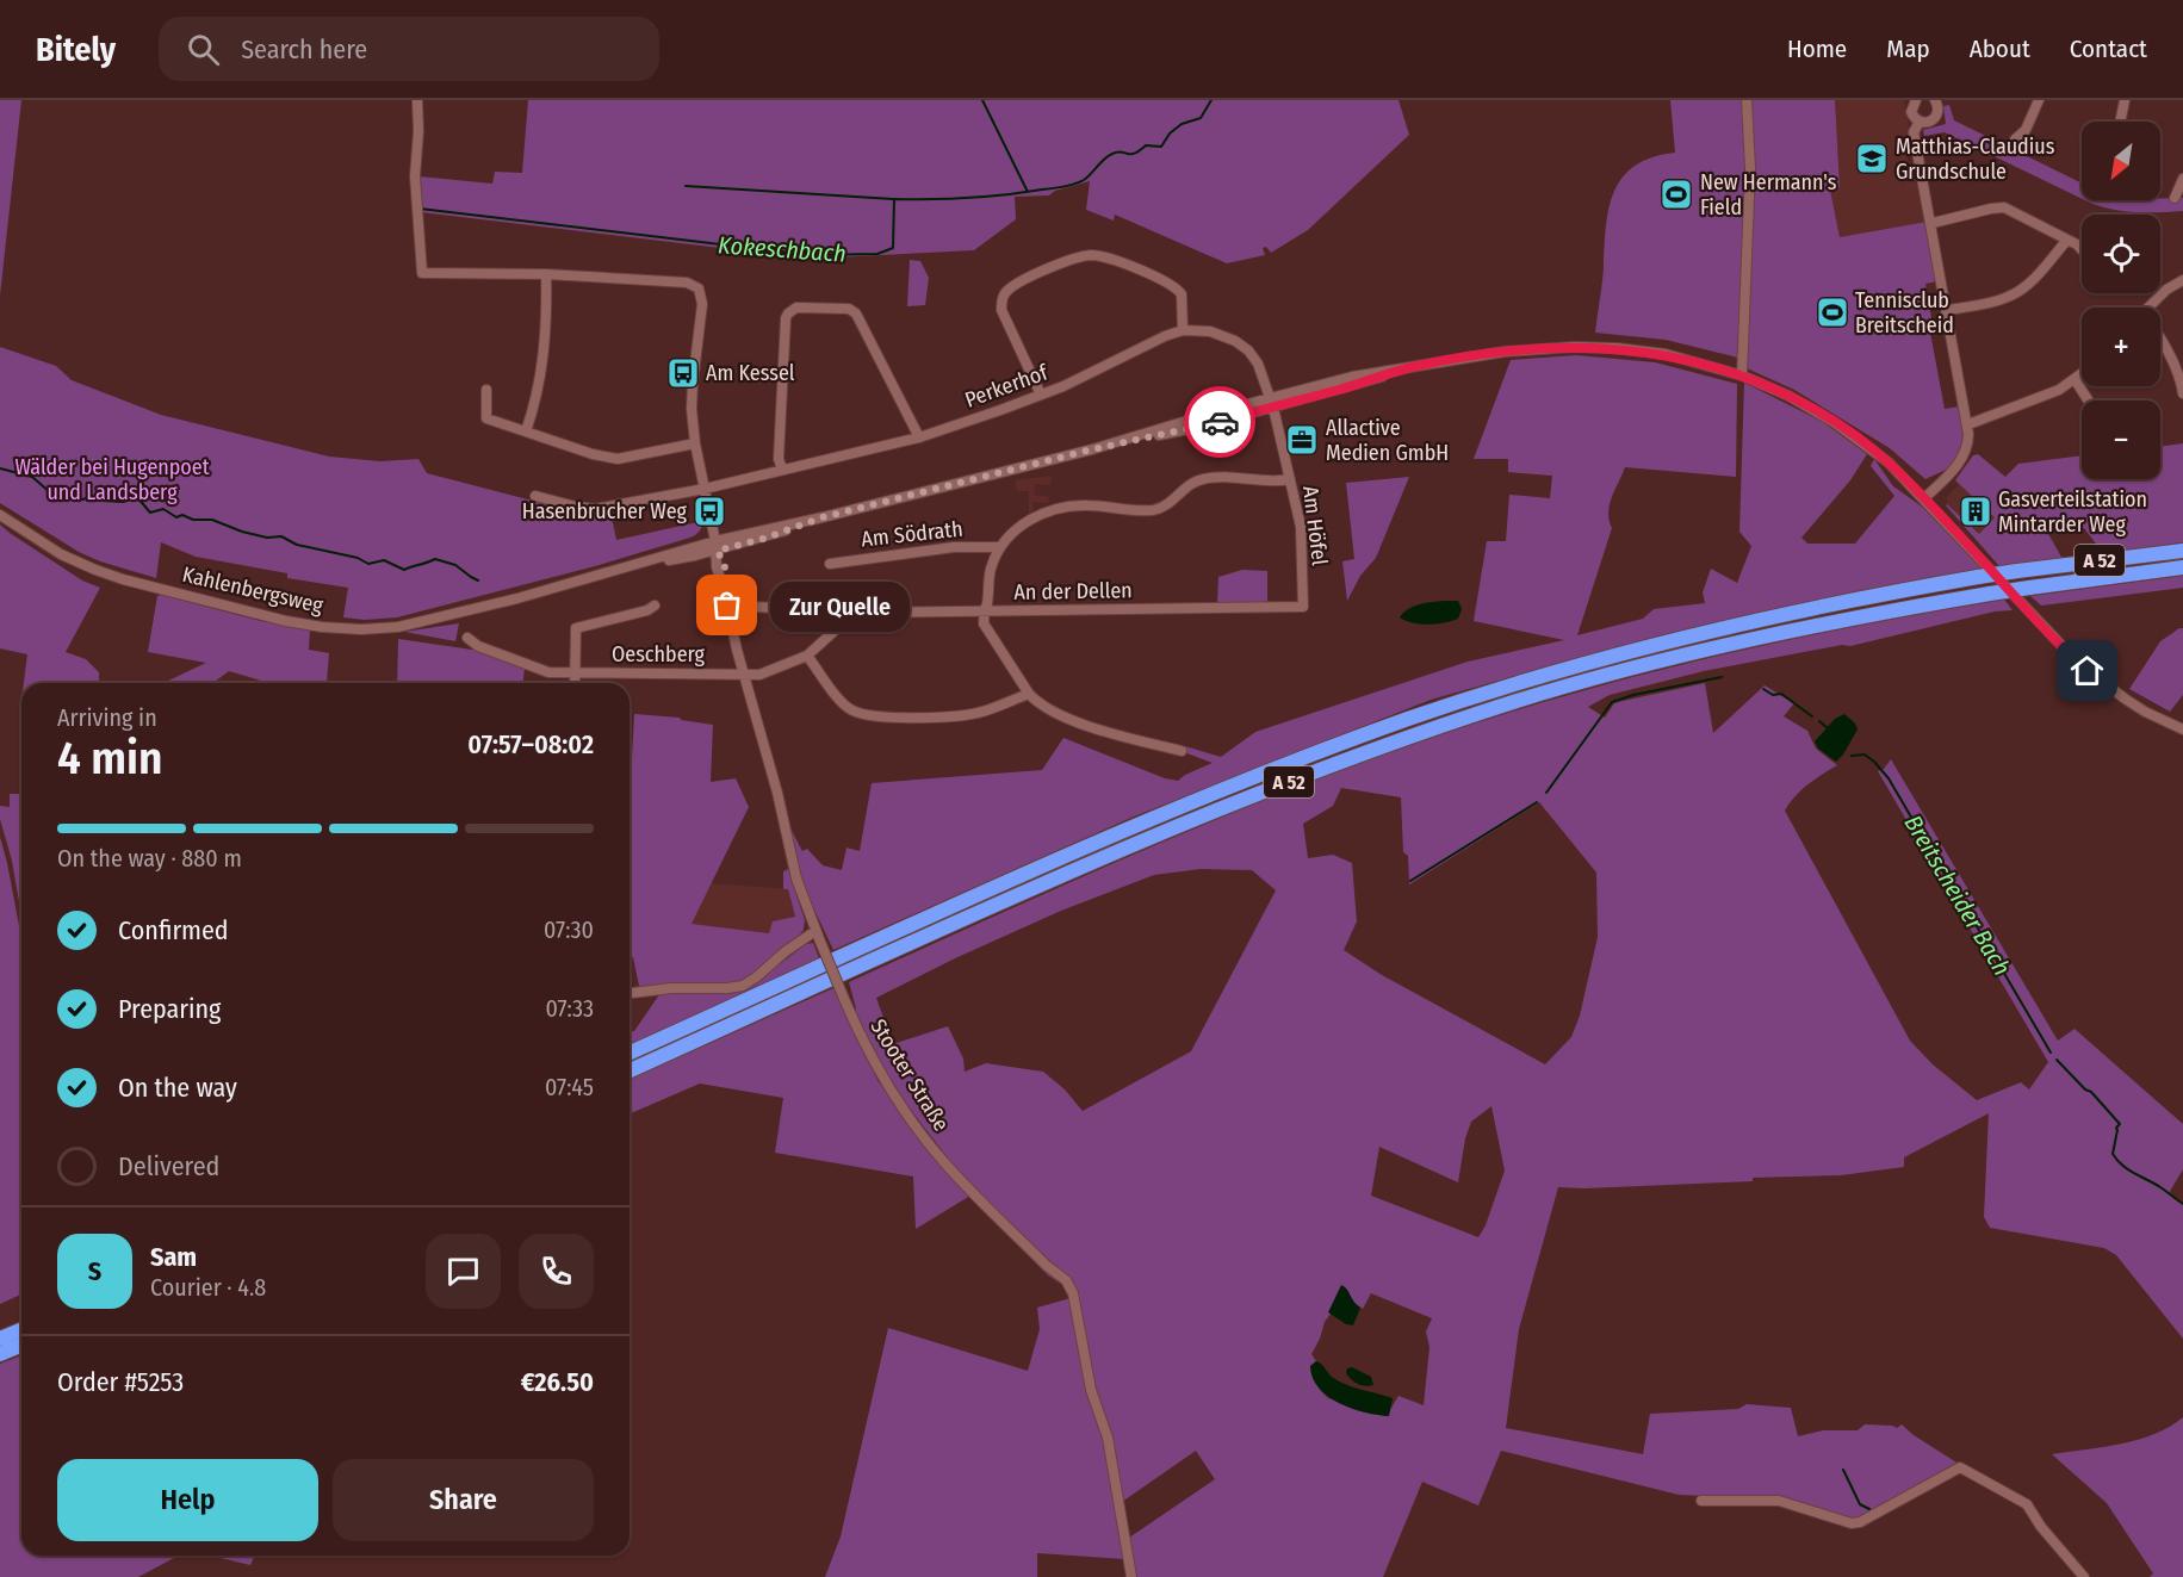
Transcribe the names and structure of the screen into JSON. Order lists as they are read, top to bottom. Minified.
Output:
{"streets":{"highway":["A 52"],"street":["Perkerhof","Am Höfel","Am Södrath","Kahlenbergsweg","An der Dellen","Oeschberg","Stooter Straße"]},"crossings":[["Perkerhof","Am Höfel"],["Perkerhof","Kahlenbergsweg"],["Am Höfel","Kahlenbergsweg"],["Am Höfel","An der Dellen"],["Kahlenbergsweg","Stooter Straße"],["An der Dellen","Stooter Straße"],["Oeschberg","Stooter Straße"]],"water":["Kokeschbach","Breitscheider Bach"],"parks":["Wälder bei Hugenpoet und Landsberg"],"places":{"school or university":["Matthias-Claudius Grundschule"],"sports":["New Hermann's Field","Tennisclub Breitscheid"],"bus stop":["Am Kessel","Hasenbrucher Weg"],"office":["Allactive Medien GmbH"],"building":["Gasverteilstation Mintarder Weg"],"other":["Zur Quelle"]},"north":"bottom left","page":{"header":"Bitely","search":"Search here","nav":["Home","Map","About","Contact"],"map_buttons":["+","−"],"bubble":"Zur Quelle","heading":["4 min","Arriving in","07:57–08:02"],"panel":["Sam","Courier · 4.8","Order #5253","€26.50"],"bar":"On the way · 880 m","list":[["Confirmed","07:30"],["Preparing","07:33"],["On the way","07:45"],"Delivered"],"round":"S","buttons":["Help","Share"]}}
